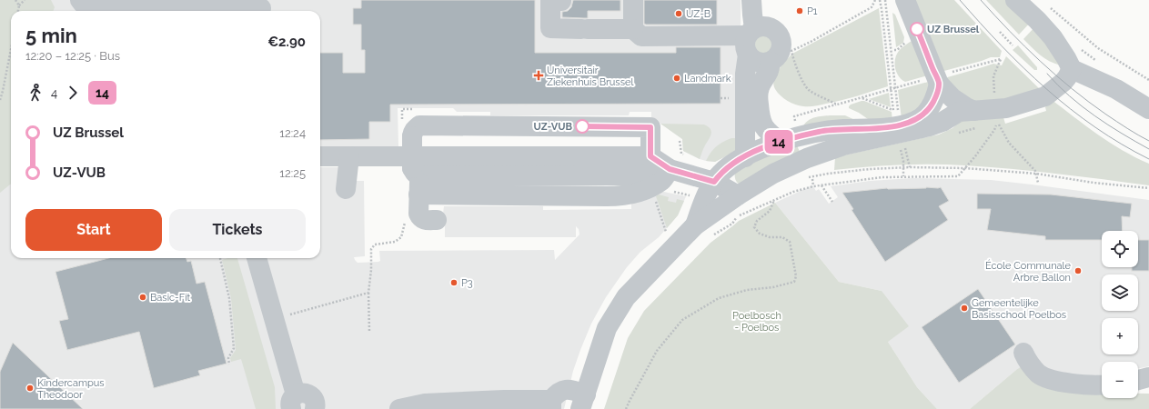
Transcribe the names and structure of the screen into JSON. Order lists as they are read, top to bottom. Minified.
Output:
{"parks":["Poelbosch - Poelbos"],"places":{"other":["P1","UZ-B","UZ Brussel","Landmark","UZ-VUB","École Communale Arbre Ballon","P3","Basic-Fit","Gemeentelijke Basisschool Poelbos","Kindercampus Theodoor"],"health":["Universitair Ziekenhuis Brussel"]},"lines":["bus line 14"],"page":{"on_map":"14","heading":["5 min","12:20 – 12:25 · Bus","€2.90"],"legs":["4","14"],"list":[{"name":"UZ Brussel","value":"12:24"},{"name":"UZ-VUB","value":"12:25"}],"buttons":["Start","Tickets"],"map_buttons":["+","−"]}}
